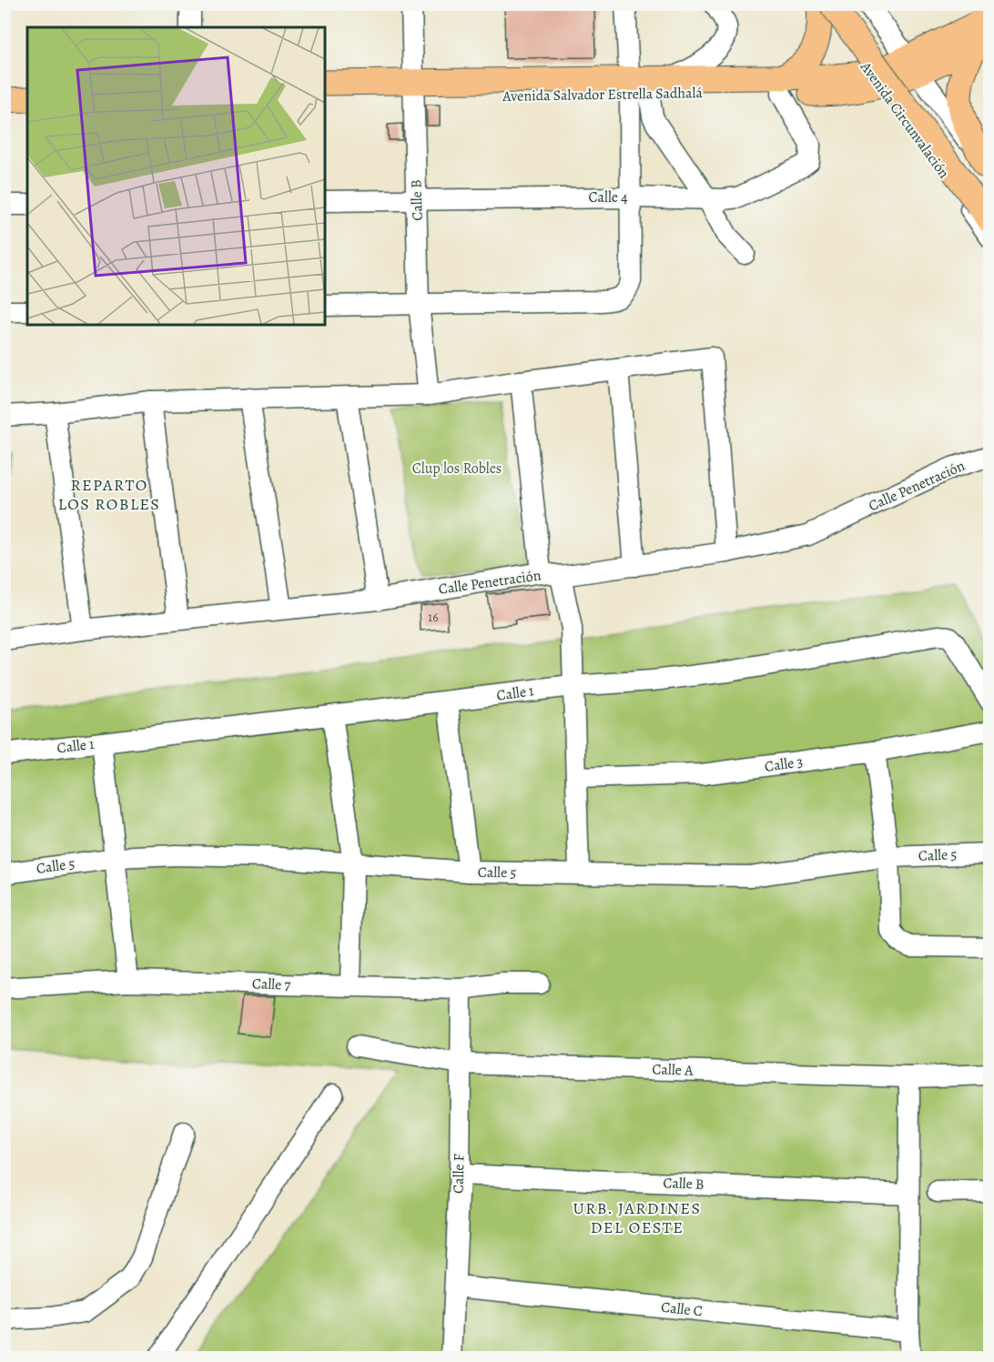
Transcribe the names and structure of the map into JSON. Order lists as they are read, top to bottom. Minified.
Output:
{"streets":{"main road":["Avenida Salvador Estrella Sadhalá","Avenida Circunvalación"],"street":["Calle 4","Calle B","Calle Penetración","Calle 1","Calle 3","Calle 5","Calle 7","Calle A","Calle F","Calle C"]},"crossings":[["Avenida Salvador Estrella Sadhalá","Avenida Circunvalación"],["Avenida Salvador Estrella Sadhalá","Calle 4"],["Avenida Salvador Estrella Sadhalá","Calle B"],["Calle 4","Calle B"],["Calle B","Calle F"],["Calle 7","Calle F"],["Calle A","Calle F"],["Calle F","Calle C"]],"districts":["REPARTO LOS ROBLES","URB. JARDINES DEL OESTE"],"parks":["Clup los Robles"],"house_numbers":["16"]}
